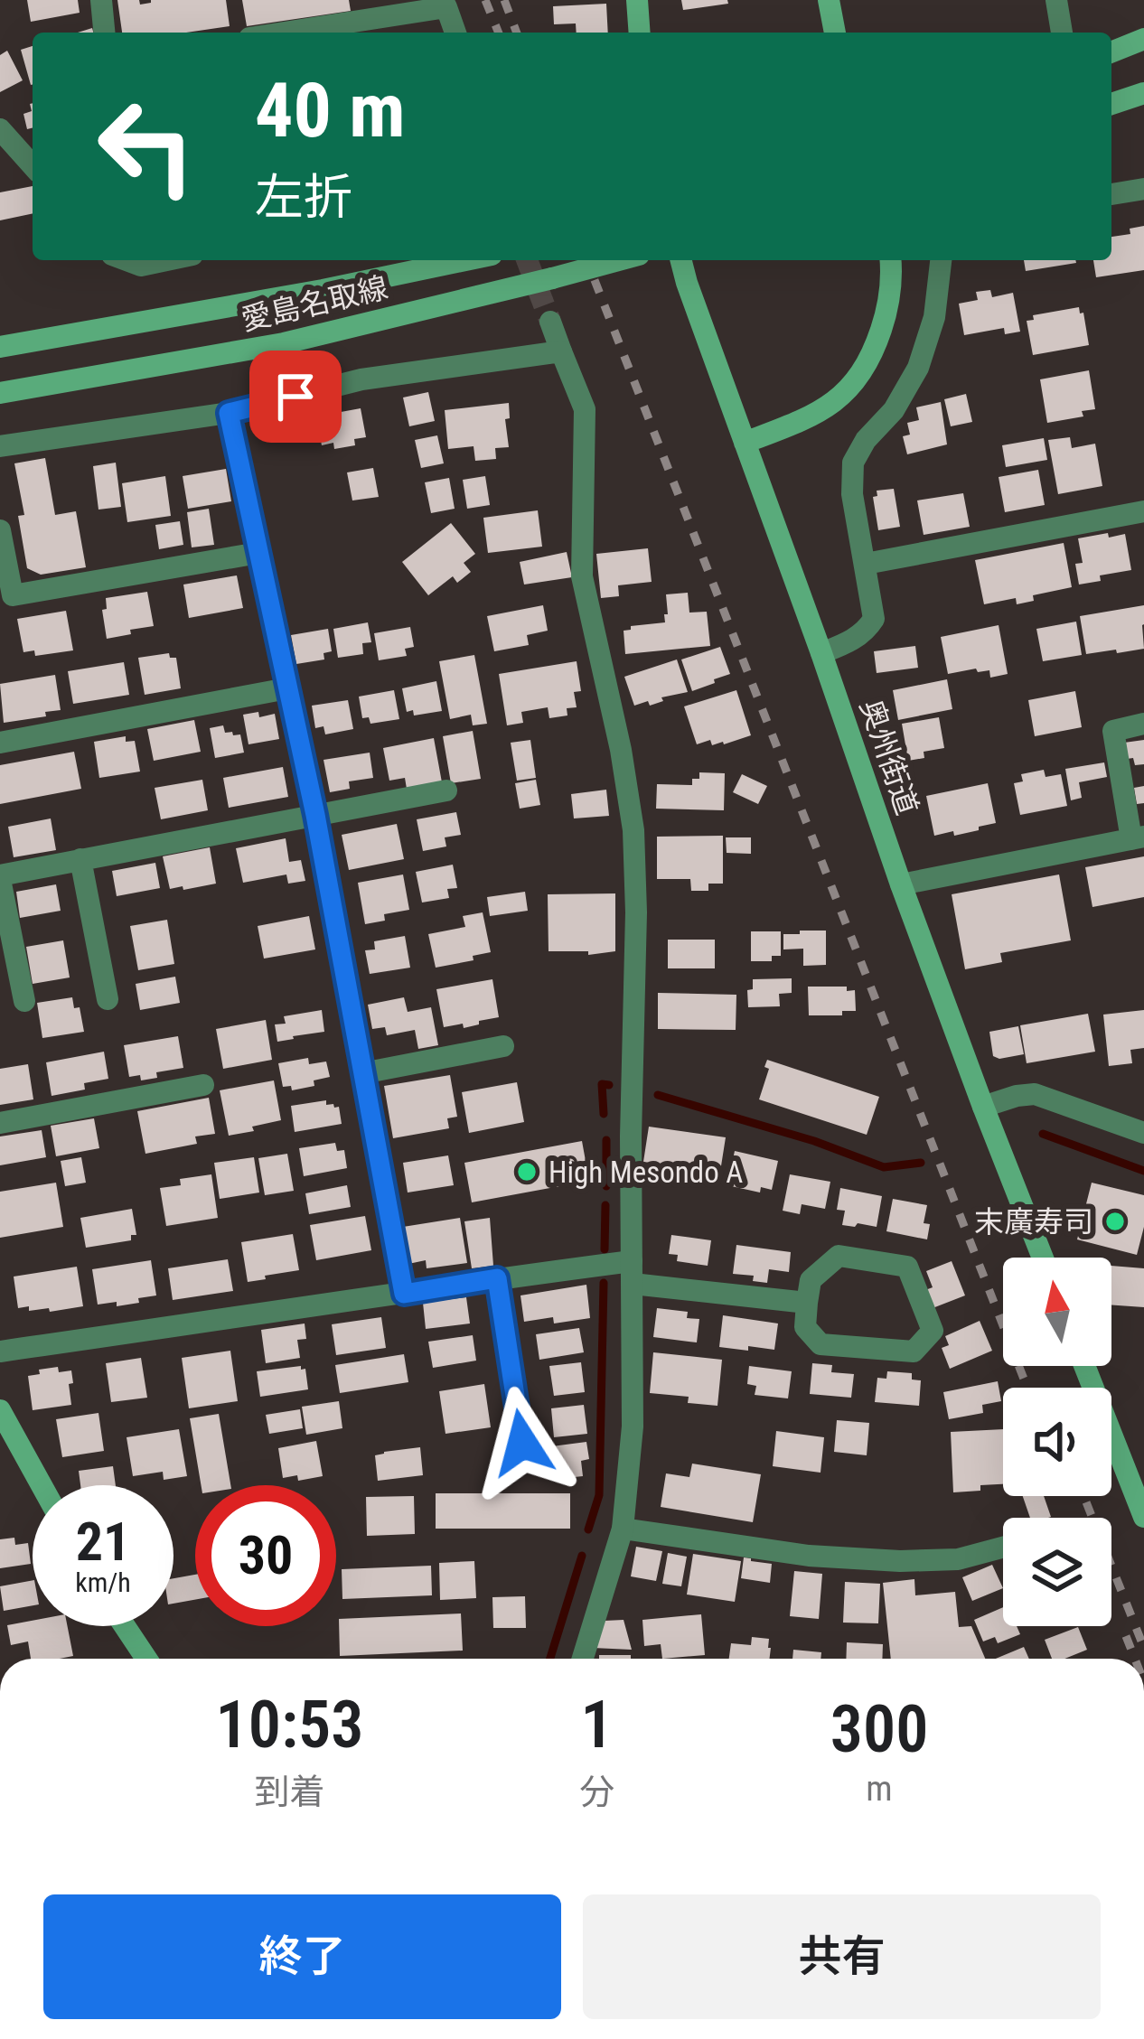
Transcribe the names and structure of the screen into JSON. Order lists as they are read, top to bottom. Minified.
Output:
{"streets":{"main road":["愛島名取線","奥州街道"]},"places":["High Mesondo A","末廣寿司"],"north":"top","page":{"turn":["40 m","左折"],"speed":"21 km/h","limit":"30","eta":["10:53","到着","1","分","300","m"],"buttons":["終了","共有"]}}
